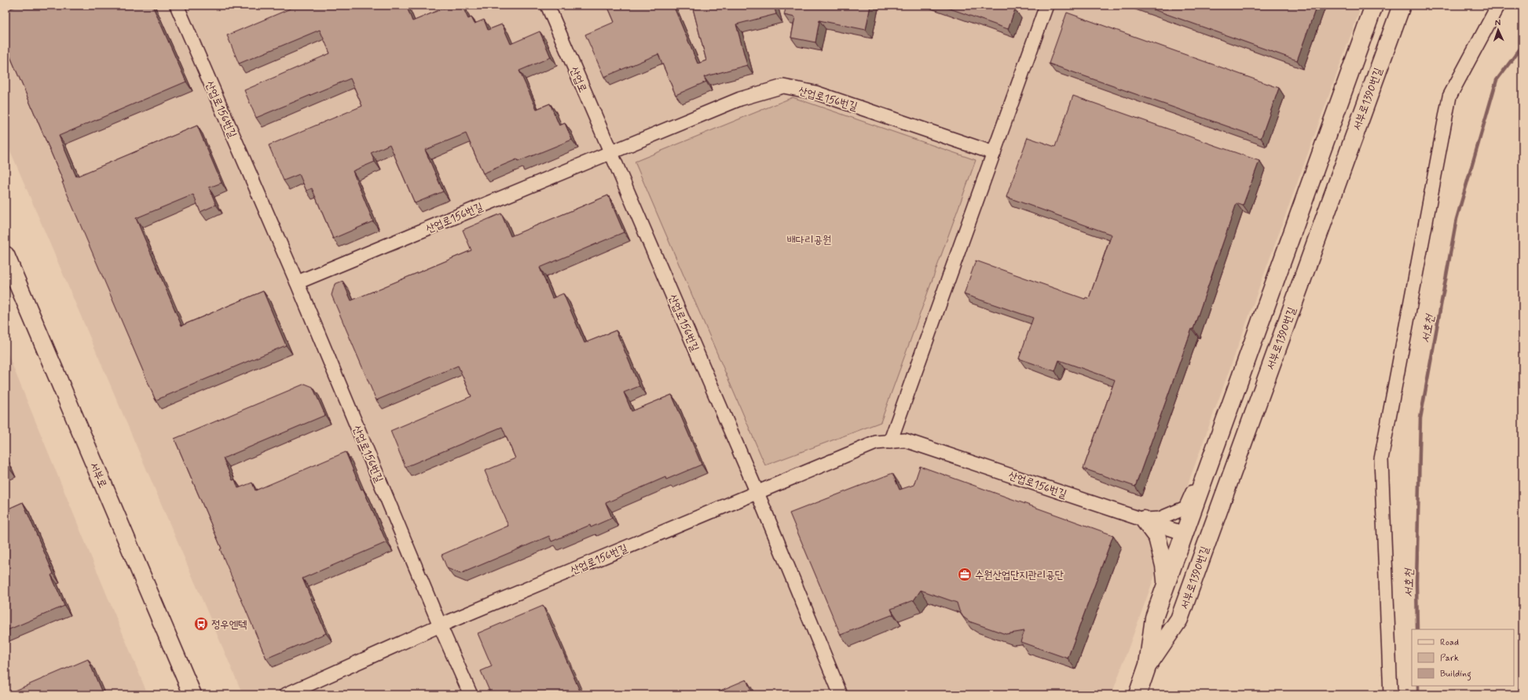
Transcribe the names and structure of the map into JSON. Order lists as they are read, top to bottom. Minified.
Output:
{"streets":{"street":["산업로","산업로156번길","서부로1390번길","서부로"]},"crossings":[["산업로","산업로156번길"],["산업로156번길","서부로1390번길"]],"water":["서호천"],"parks":["배다리공원"],"places":{"office":["수원산업단지관리공단"],"bus stop":["정우엔텍"]},"legend":["Road","Park","Building"],"north":"top"}
